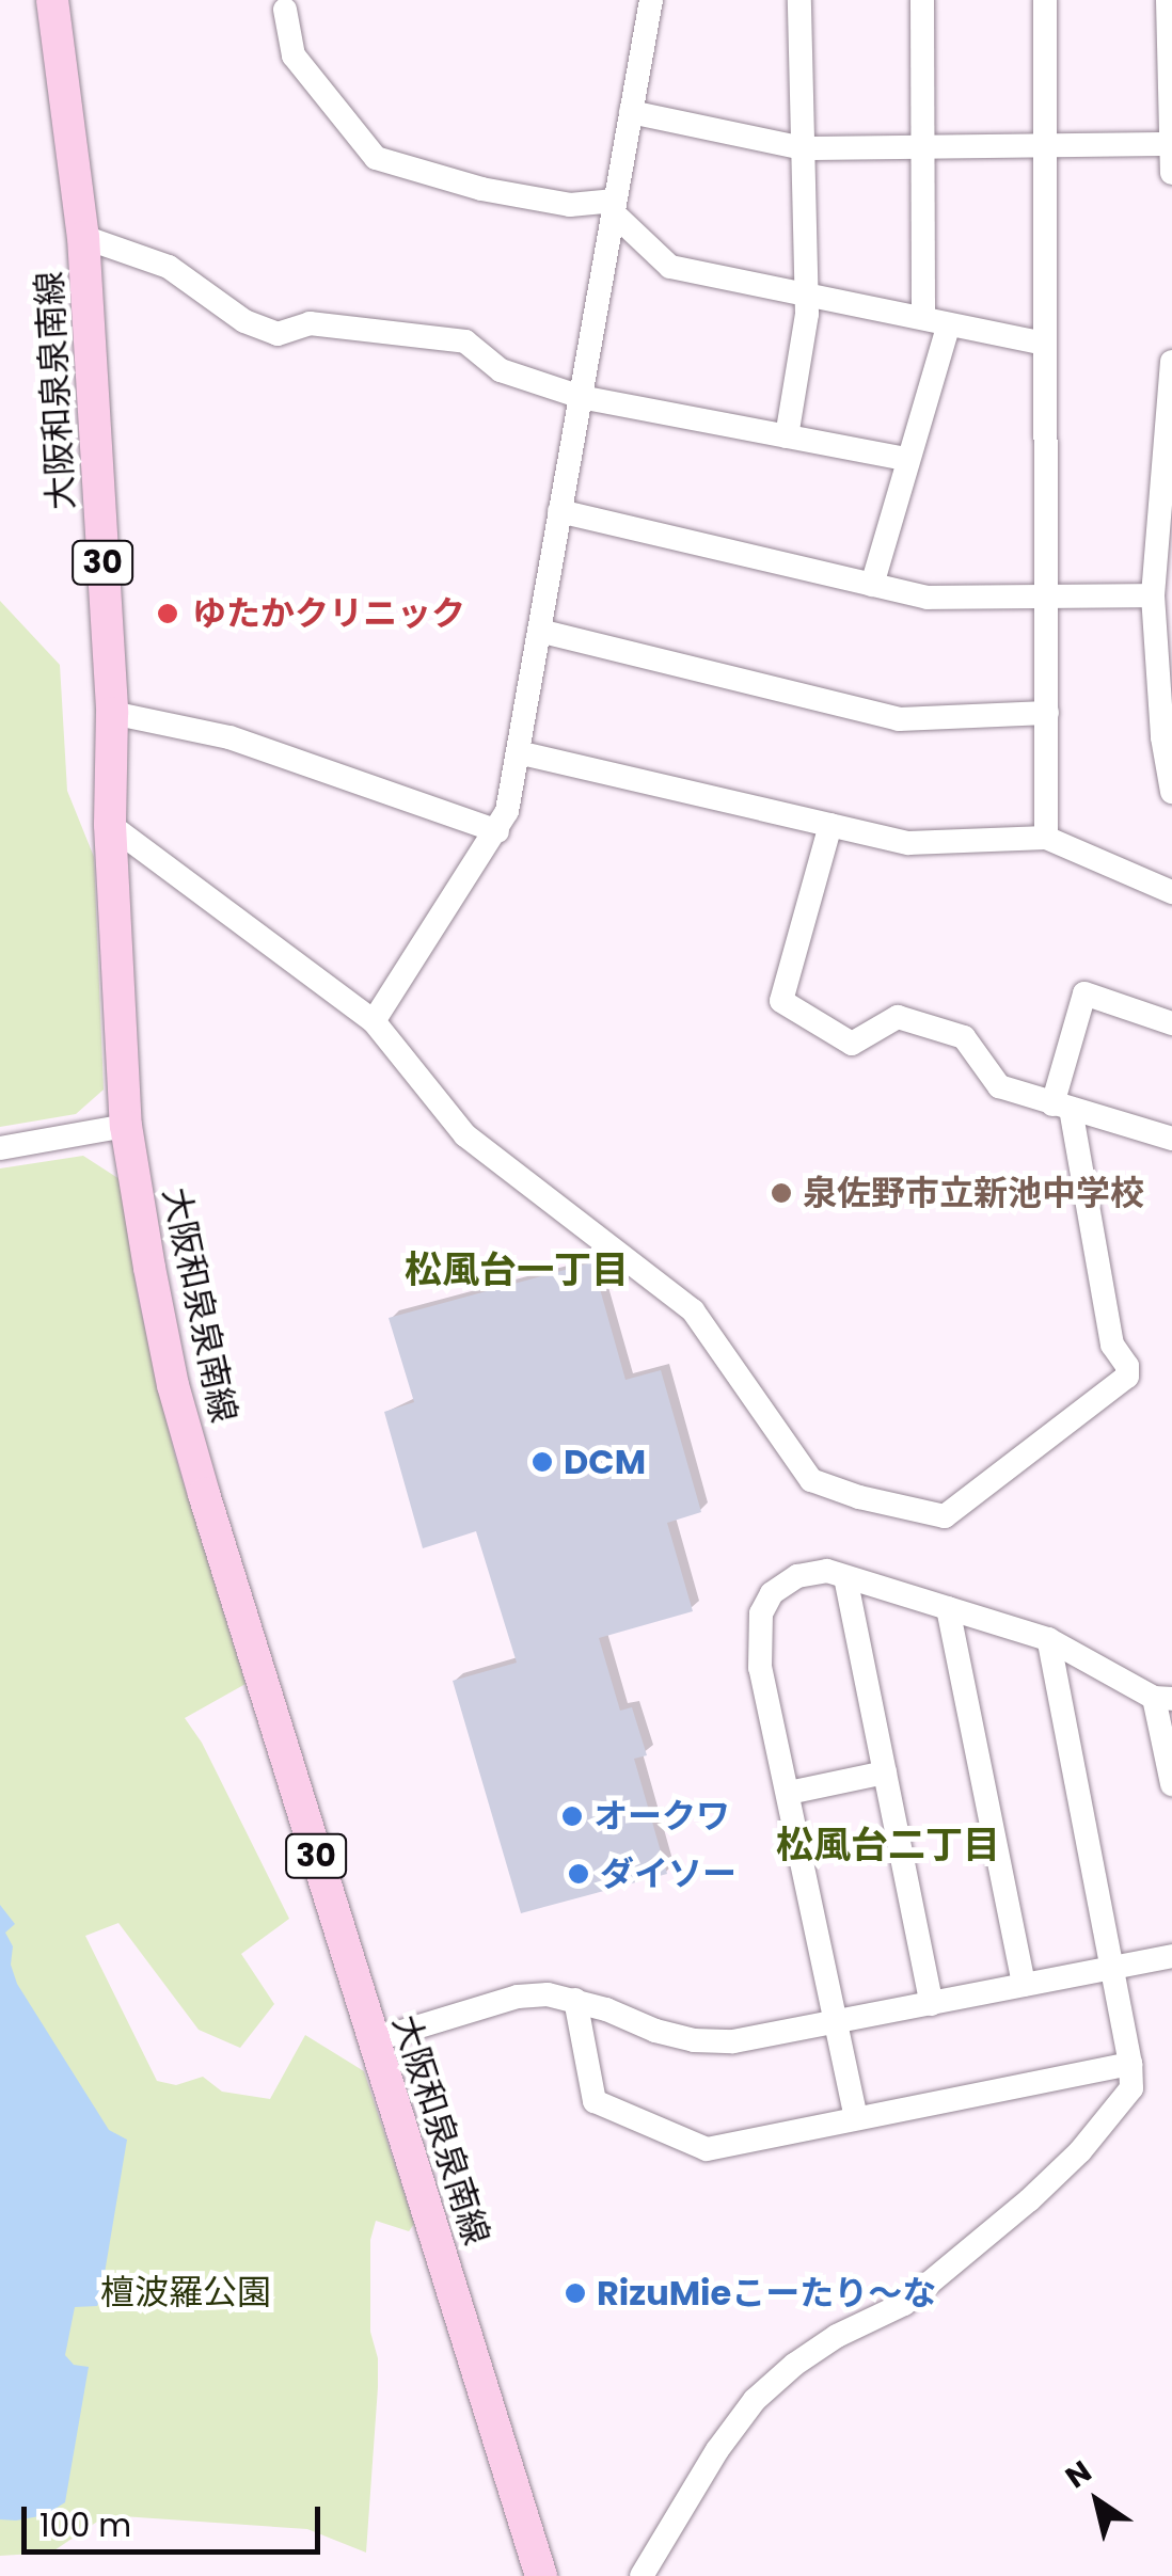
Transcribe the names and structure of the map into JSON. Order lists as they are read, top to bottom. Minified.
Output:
{"streets":{"main road":["大阪和泉泉南線","30"]},"districts":["松風台一丁目","松風台二丁目"],"parks":["檀波羅公園"],"places":["ゆたかクリニック","泉佐野市立新池中学校","DCM","オークワ","ダイソー","RizuMieこーたり～な"],"scale_bar":"100 m","north":"top left"}
